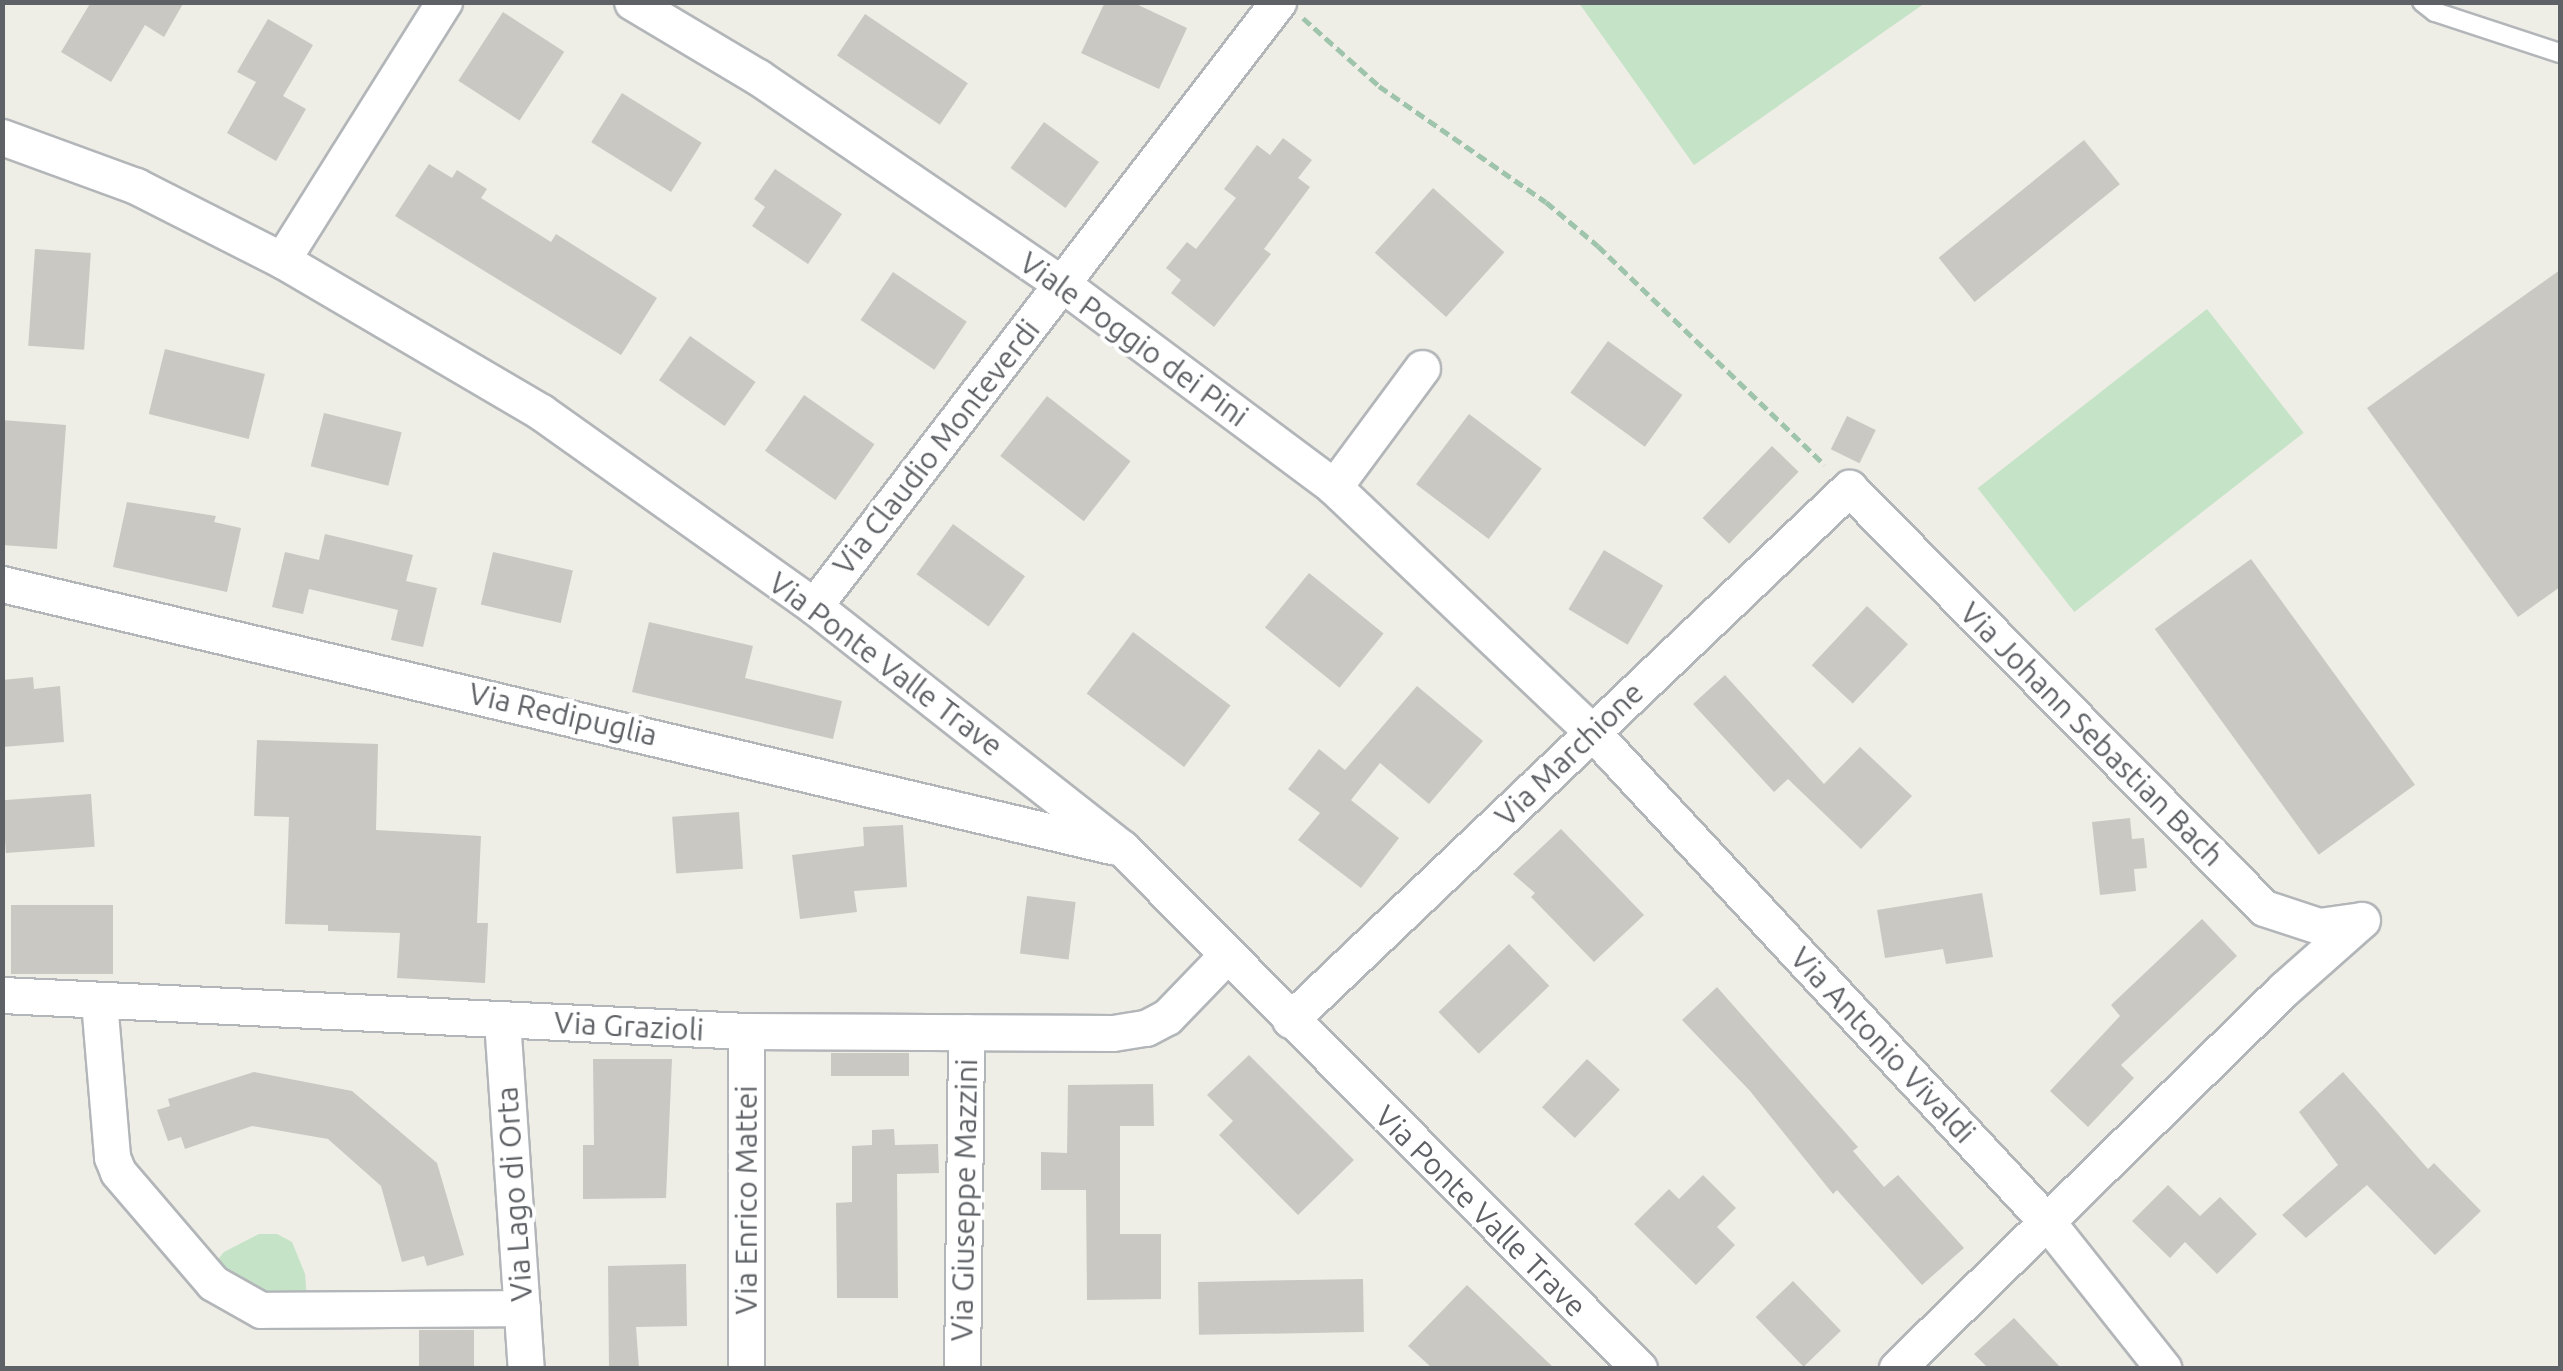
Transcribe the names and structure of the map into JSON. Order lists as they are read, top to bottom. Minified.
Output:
{"streets":{"street":["Viale Poggio dei Pini","Via Claudio Monteverdi","Via Ponte Valle Trave","Via Redipuglia","Via Johann Sebastian Bach","Via Marchione","Via Grazioli","Via Antonio Vivaldi","Via Lago di Orta","Via Enrico Mattei","Via Giuseppe Mazzini"]},"crossings":[["Viale Poggio dei Pini","Via Claudio Monteverdi"],["Viale Poggio dei Pini","Via Marchione"],["Viale Poggio dei Pini","Via Antonio Vivaldi"],["Via Claudio Monteverdi","Via Ponte Valle Trave"],["Via Ponte Valle Trave","Via Redipuglia"],["Via Ponte Valle Trave","Via Marchione"],["Via Ponte Valle Trave","Via Grazioli"],["Via Johann Sebastian Bach","Via Marchione"],["Via Johann Sebastian Bach","Via Antonio Vivaldi"],["Via Marchione","Via Antonio Vivaldi"],["Via Grazioli","Via Lago di Orta"],["Via Grazioli","Via Enrico Mattei"],["Via Grazioli","Via Giuseppe Mazzini"]]}
